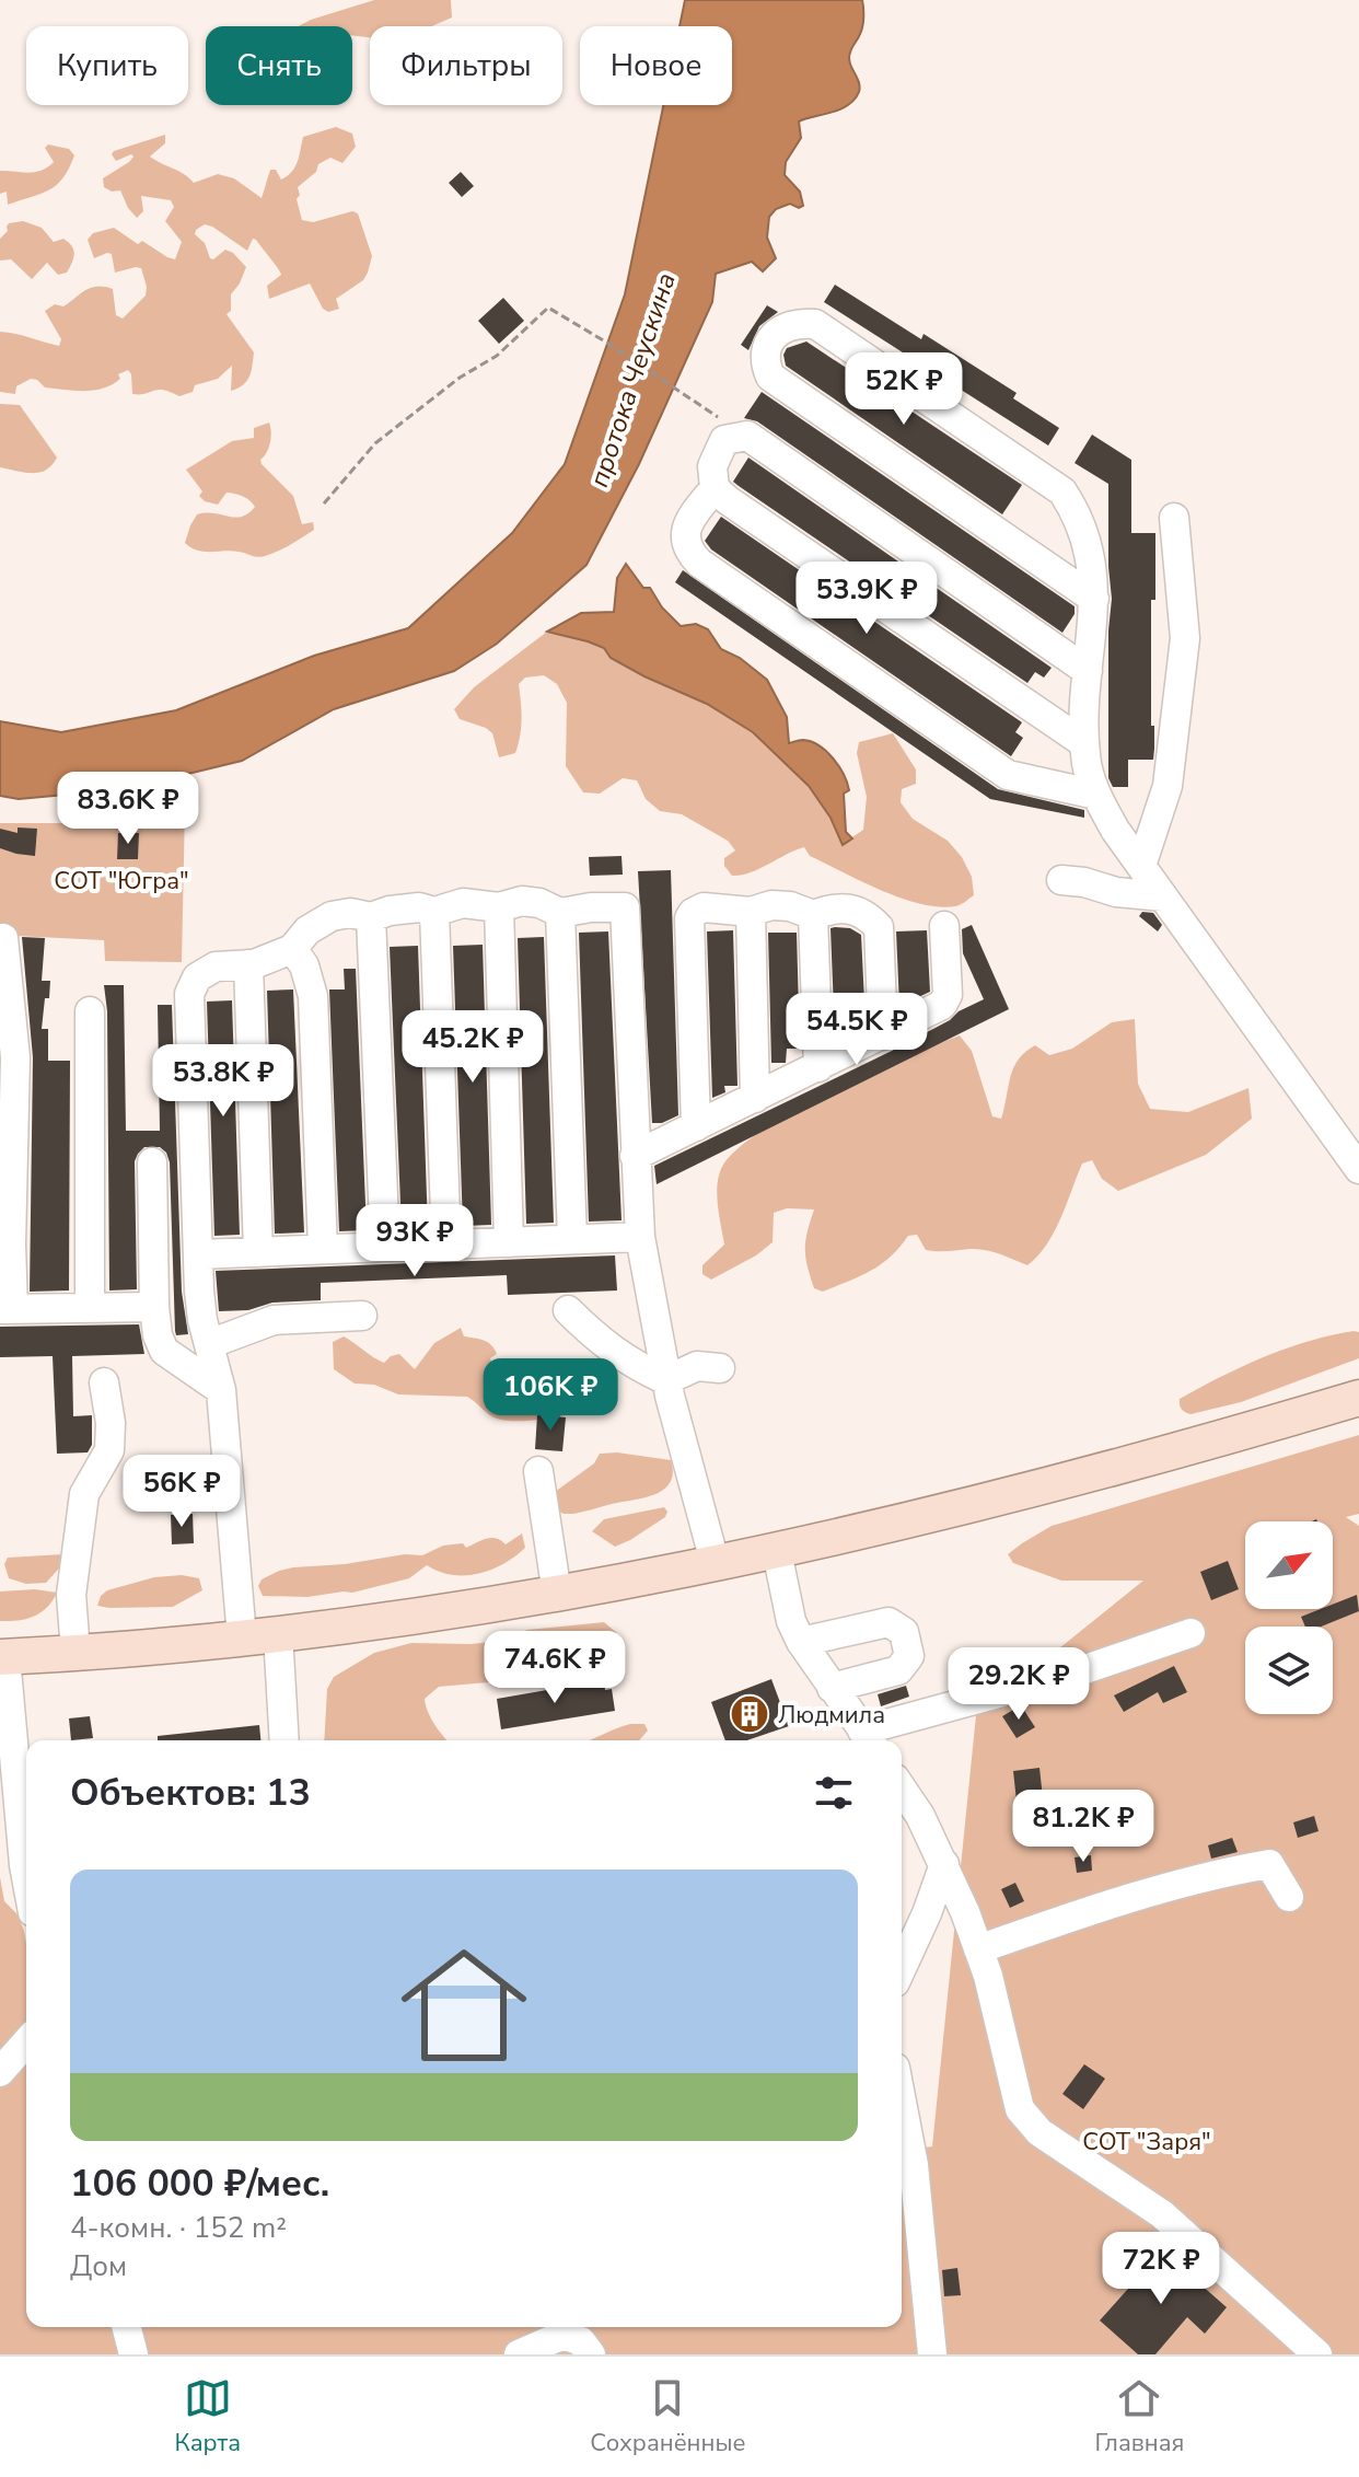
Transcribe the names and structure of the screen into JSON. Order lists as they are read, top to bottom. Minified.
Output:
{"water":["протока Чеускина"],"parks":["СОТ \"Югра\"","СОТ \"Заря\""],"places":{"building":["Людмила"]},"north":"top right","page":{"chip":["Купить","Снять","Фильтры","Новое"],"price":["52K ₽","53.9K ₽","83.6K ₽","54.5K ₽","45.2K ₽","53.8K ₽","93K ₽","106K ₽","56K ₽","74.6K ₽","29.2K ₽","81.2K ₽","72K ₽"],"heading":"Объектов: 13","list":[{"name":"106 000 ₽/мес.","note":"4-комн. · 152 m² · Дом"}],"tabs":["Карта","Сохранённые","Главная"]}}
